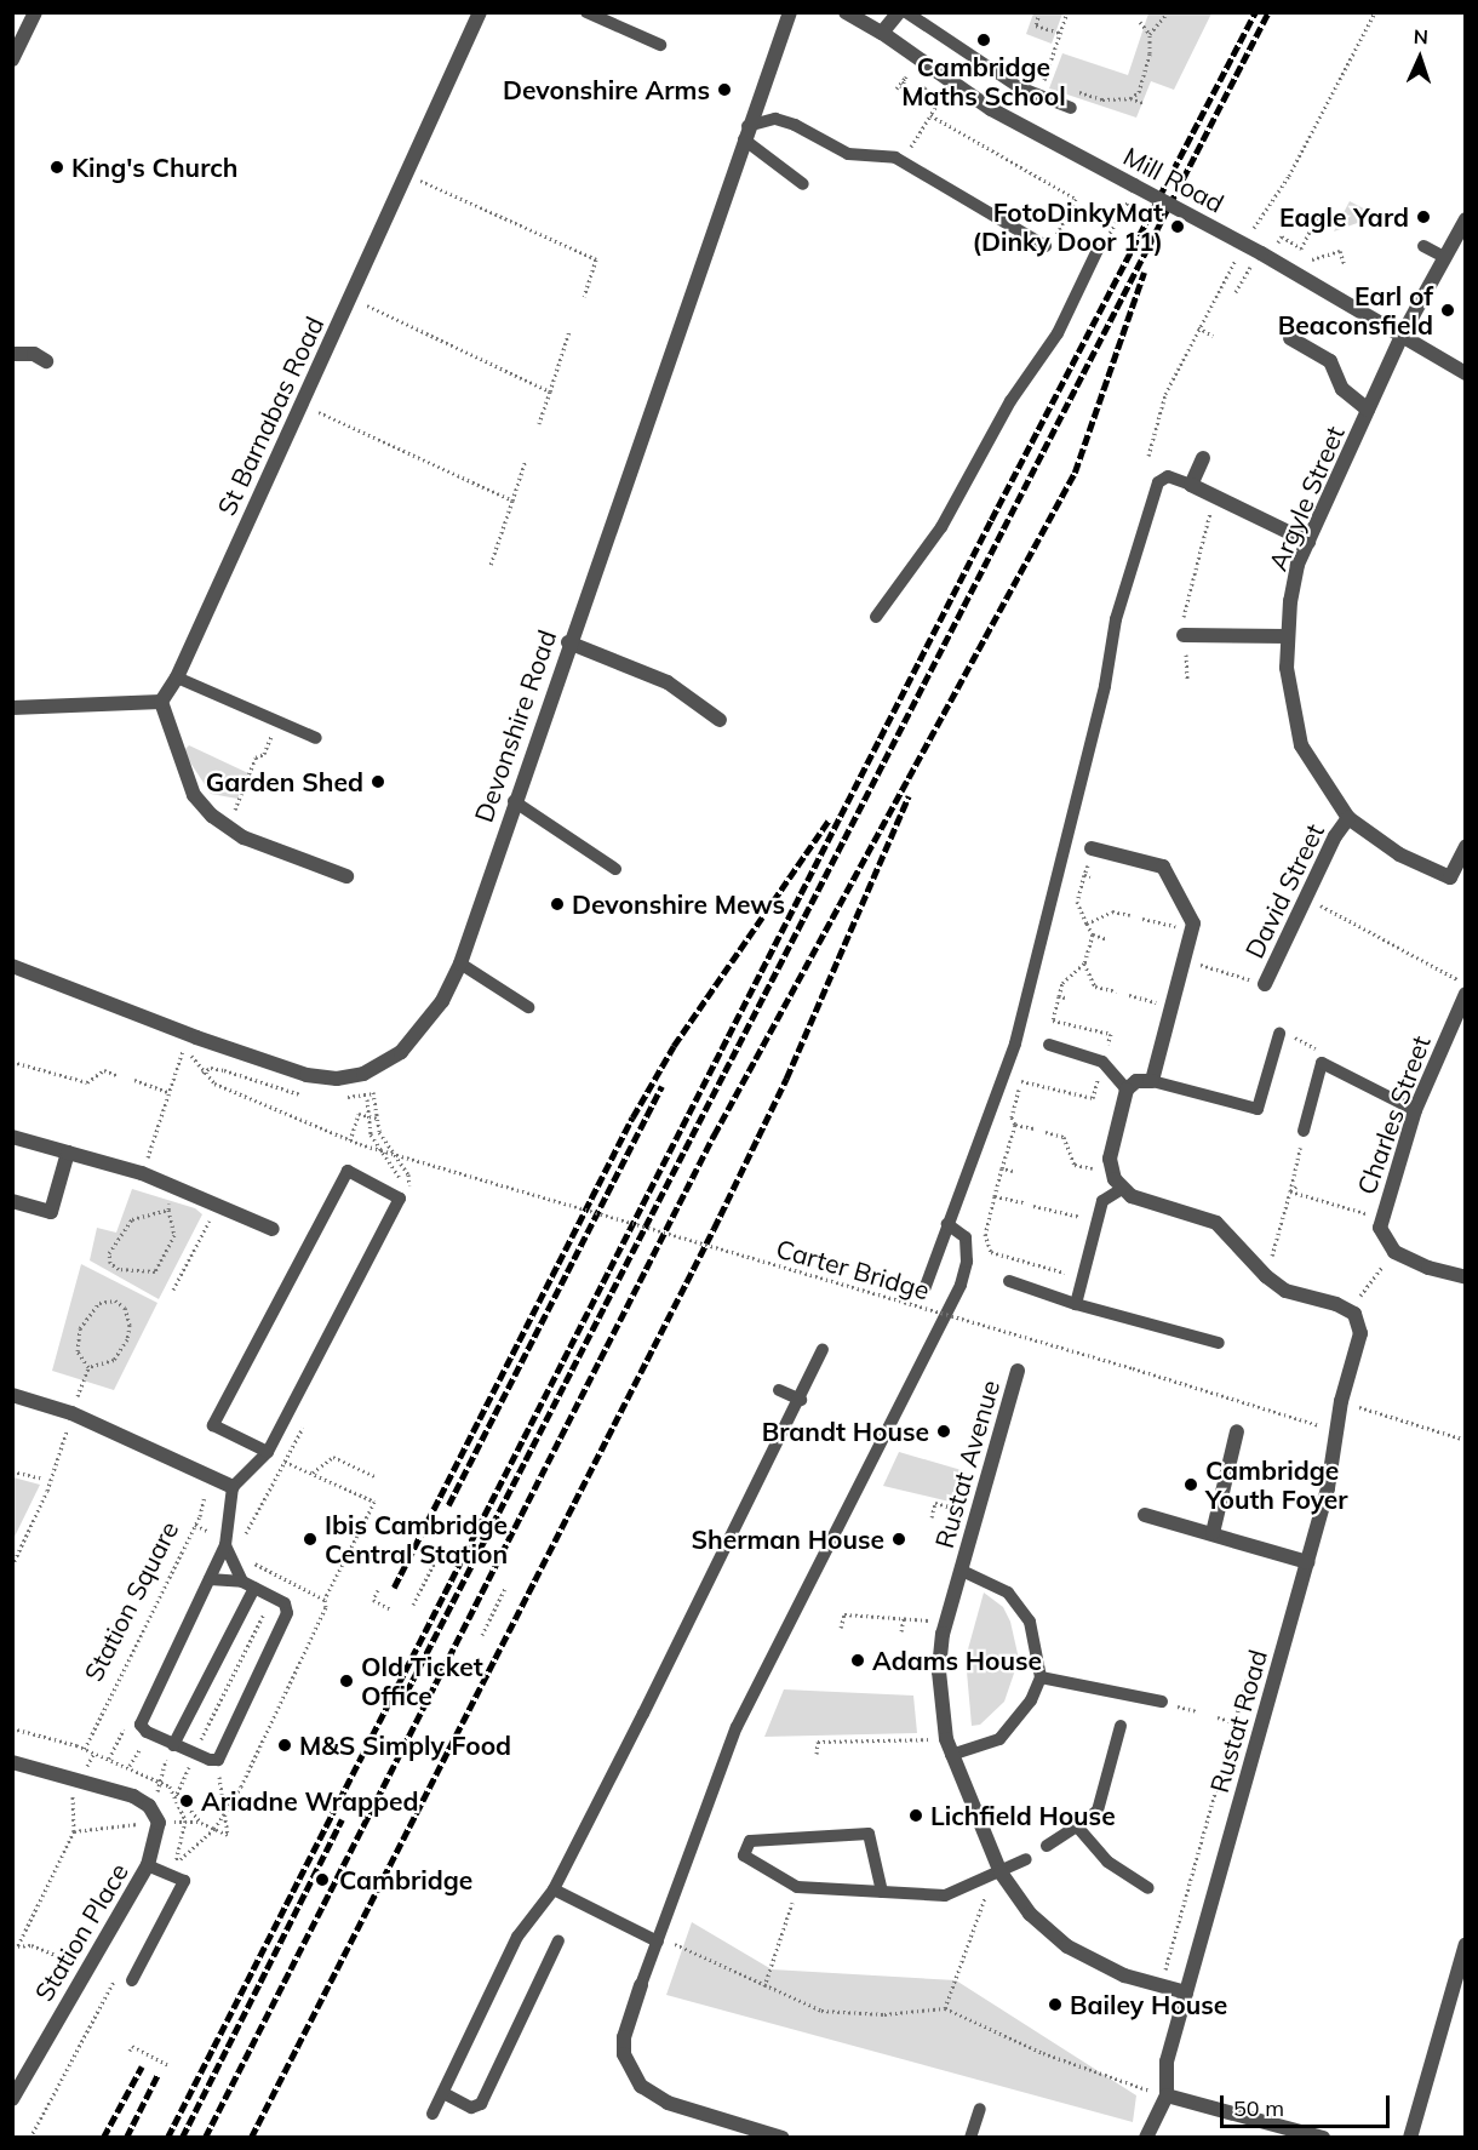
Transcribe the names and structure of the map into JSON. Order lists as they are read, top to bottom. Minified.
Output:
{"streets":{"street":["Mill Road","St Barnabas Road","Argyle Street","Devonshire Road","David Street","Charles Street","Rustat Avenue","Rustat Road","Station Place"],"path":["Carter Bridge","Station Square"]},"crossings":[["Mill Road","Argyle Street"],["Argyle Street","David Street"],["Devonshire Road","Carter Bridge"],["Carter Bridge","Rustat Road"],["Rustat Avenue","Rustat Road"]],"places":["Cambridge Maths School","Devonshire Arms","King's Church","Eagle Yard","FotoDinkyMat (Dinky Door 11)","Earl of Beaconsfield","Garden Shed","Devonshire Mews","Brandt House","Cambridge Youth Foyer","Ibis Cambridge Central Station","Sherman House","Adams House","Old Ticket Office","M&S Simply Food","Ariadne Wrapped","Lichfield House","Cambridge","Bailey House"],"scale_bar":"50 m","north":"top"}
